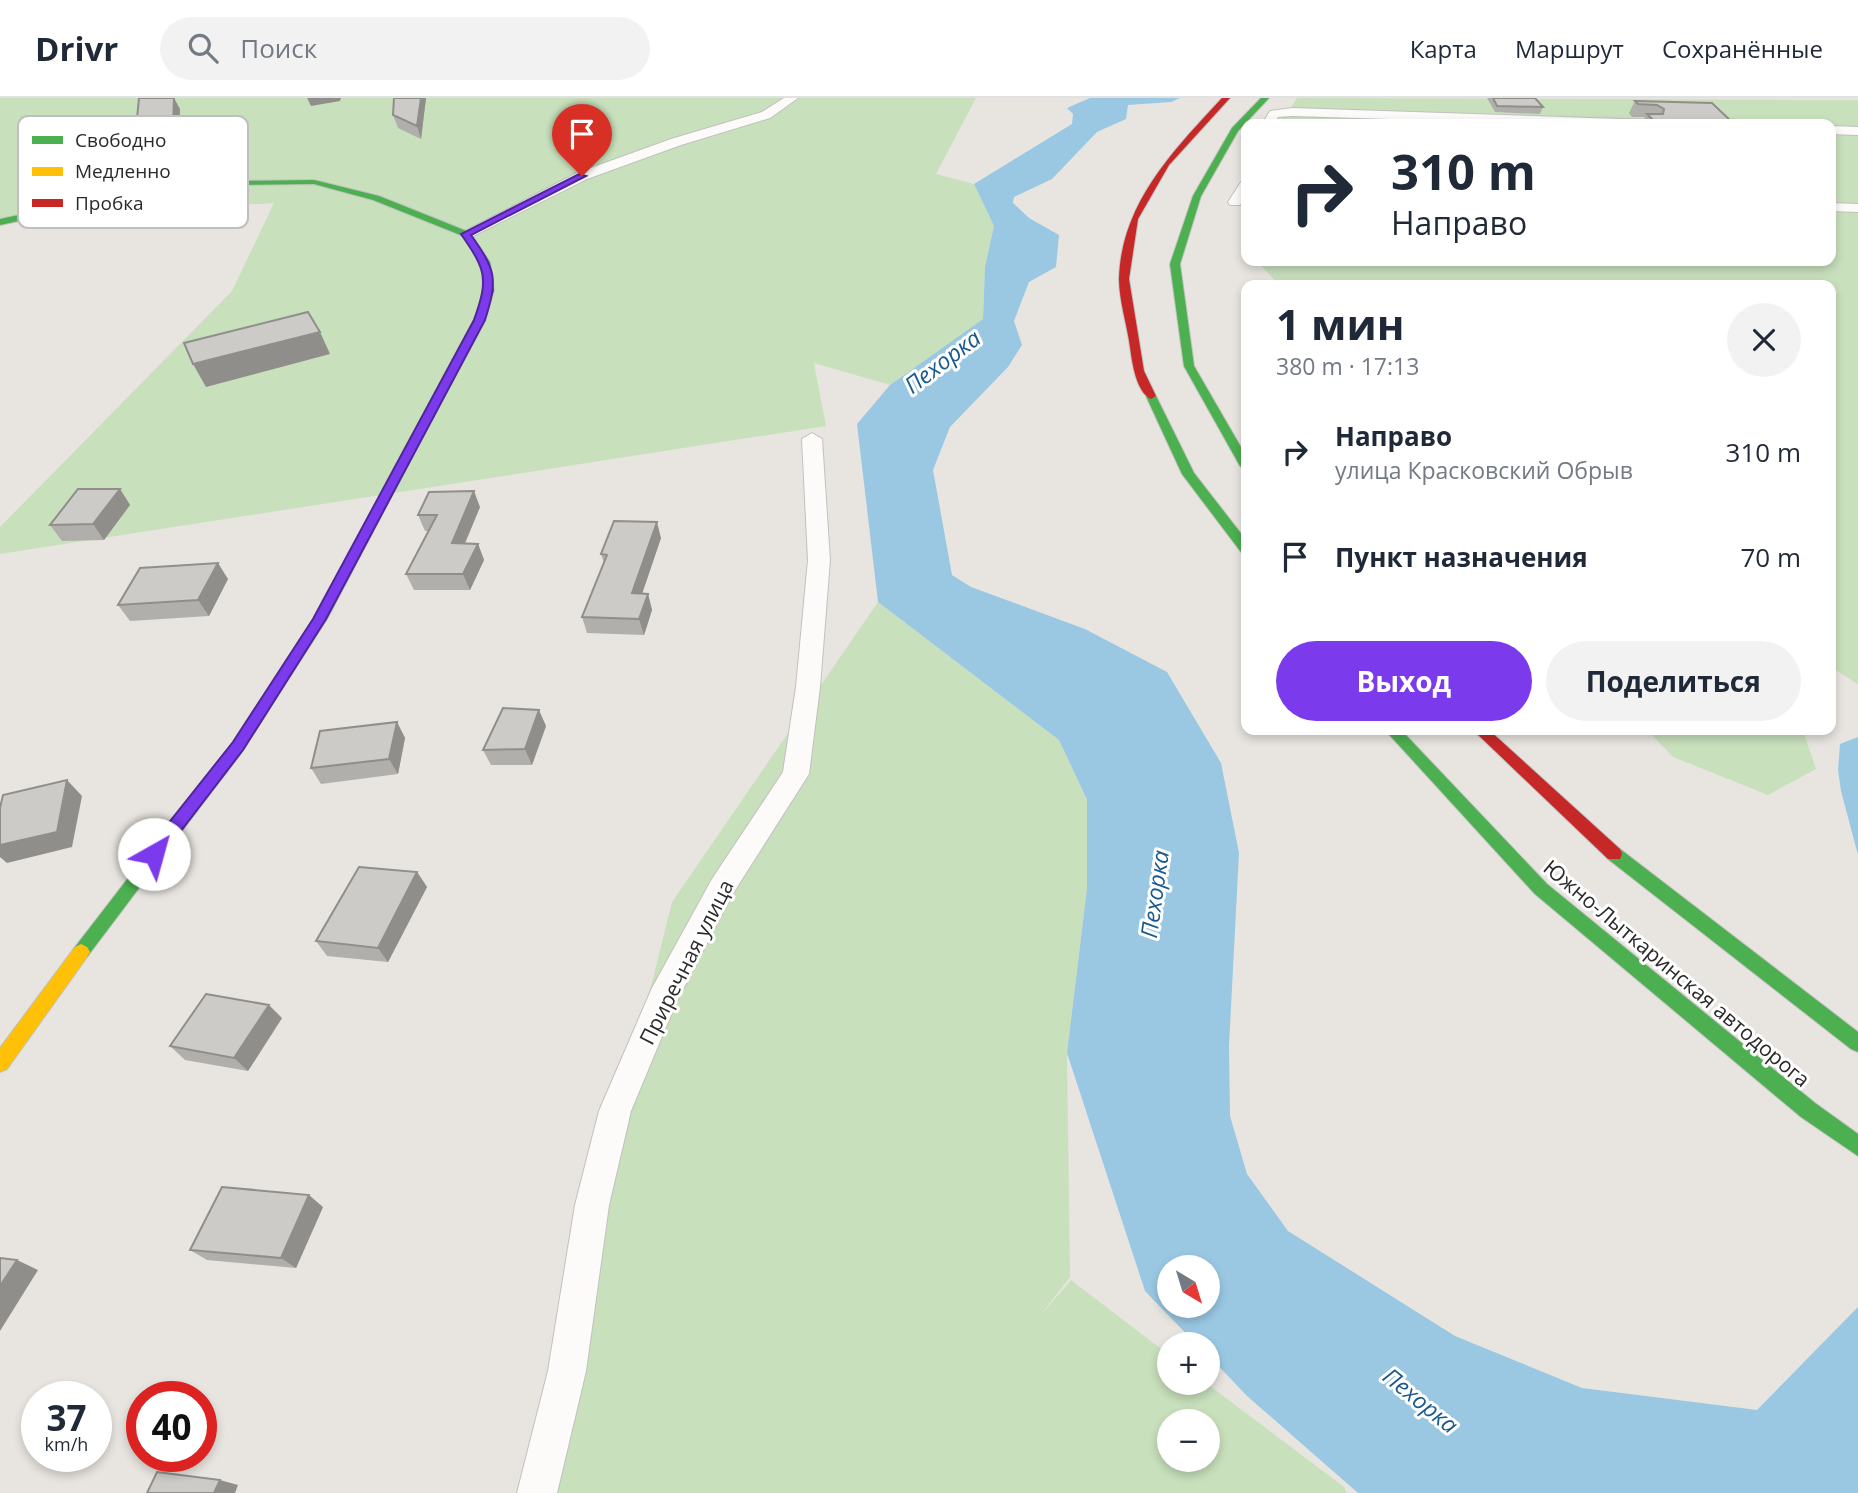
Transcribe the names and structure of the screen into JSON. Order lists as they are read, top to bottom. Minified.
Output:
{"streets":{"main road":["Южно-Лыткаринская автодорога"],"street":["Приречная улица"]},"water":["Пехорка"],"legend":["Свободно","Медленно","Пробка"],"north":"bottom right","page":{"header":"Drivr","search":"Поиск","nav":["Карта","Маршрут","Сохранённые"],"turn":["310 m","Направо"],"heading":["1 мин","380 m · 17:13"],"list":[{"name":"Направо","note":"улица Красковский Обрыв","value":"310 m"},{"name":"Пункт назначения","value":"70 m"}],"buttons":["Выход","Поделиться"],"map_buttons":["+","−"],"speed":"37 km/h","limit":"40"}}
